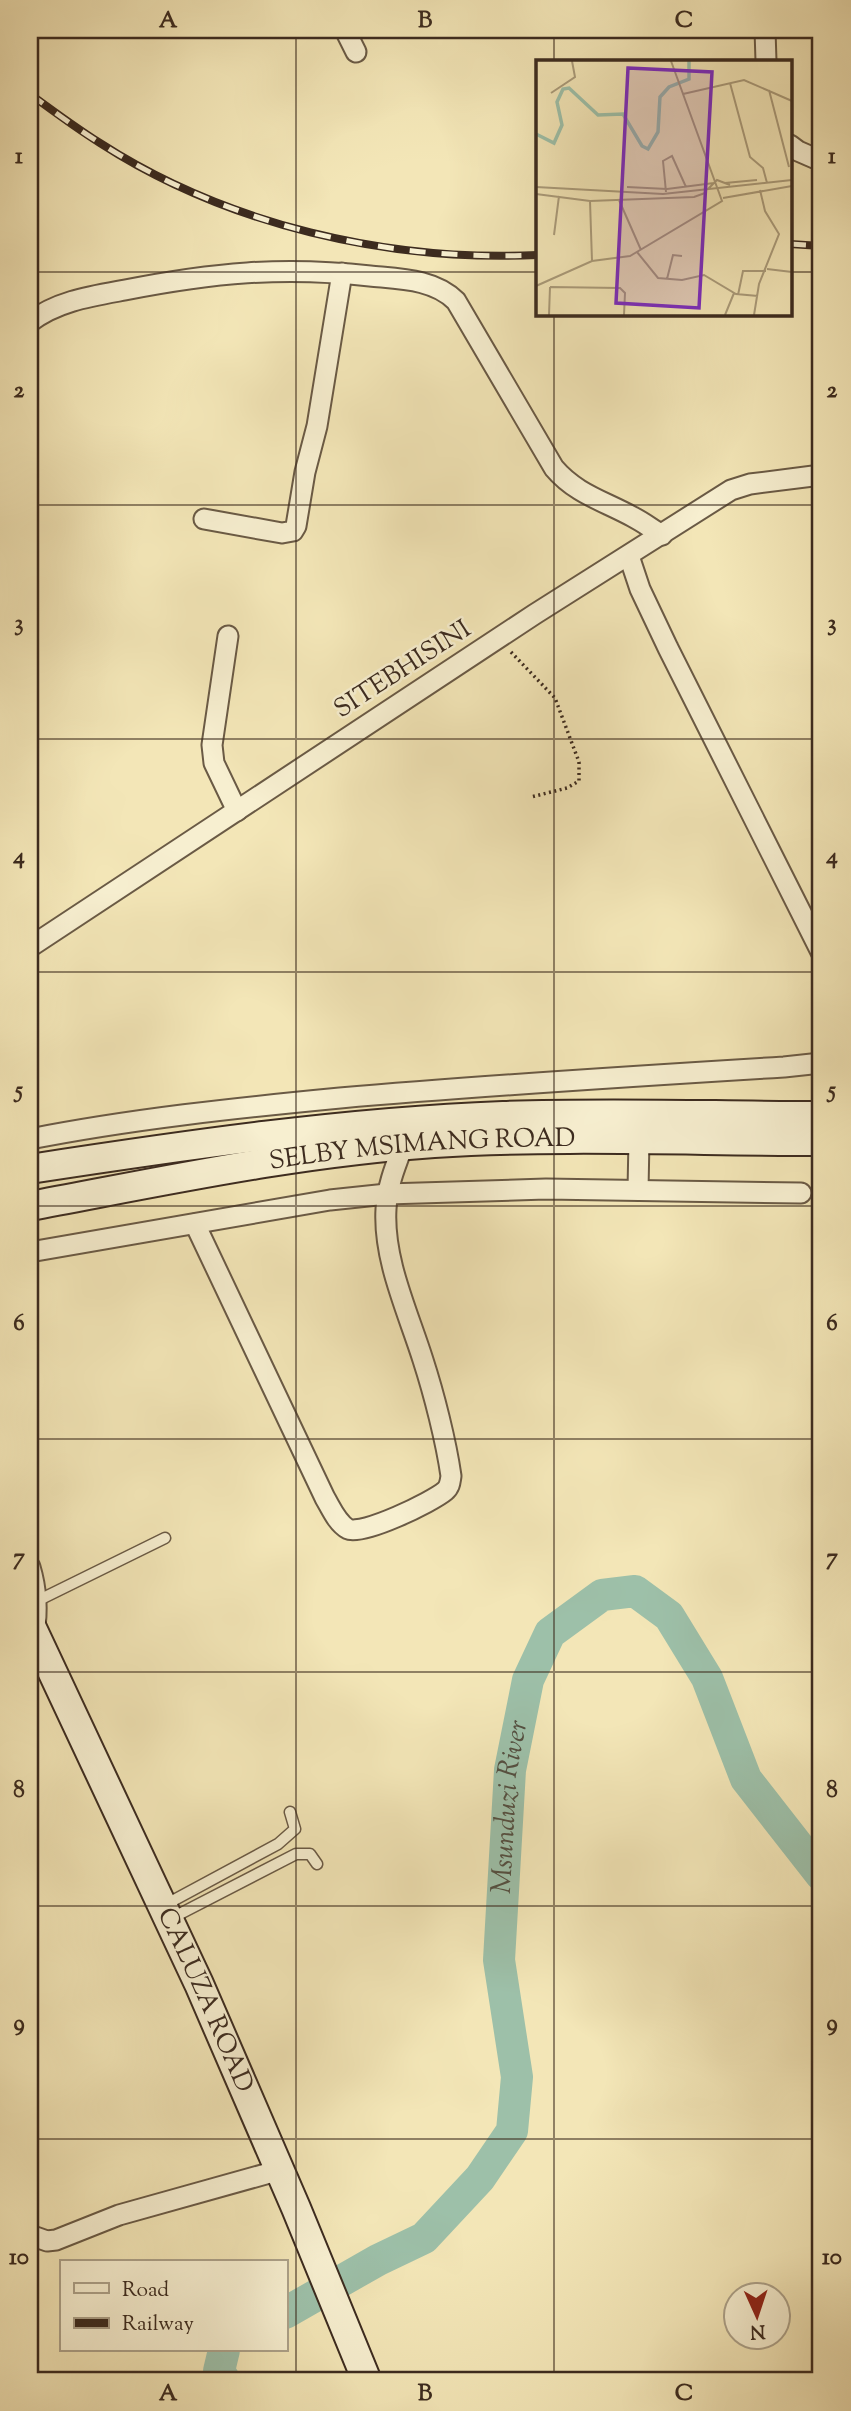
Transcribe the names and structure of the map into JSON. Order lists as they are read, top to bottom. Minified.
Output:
{"streets":{"main road":["SELBY MSIMANG ROAD","CALUZA ROAD"],"street":["SITEBHISINI"]},"water":["Msunduzi River"],"legend":["Road","Railway"],"north":"bottom","grid":{"columns":["A","B","C"],"rows":["1","2","3","4","5","6","7","8","9","10"]}}
